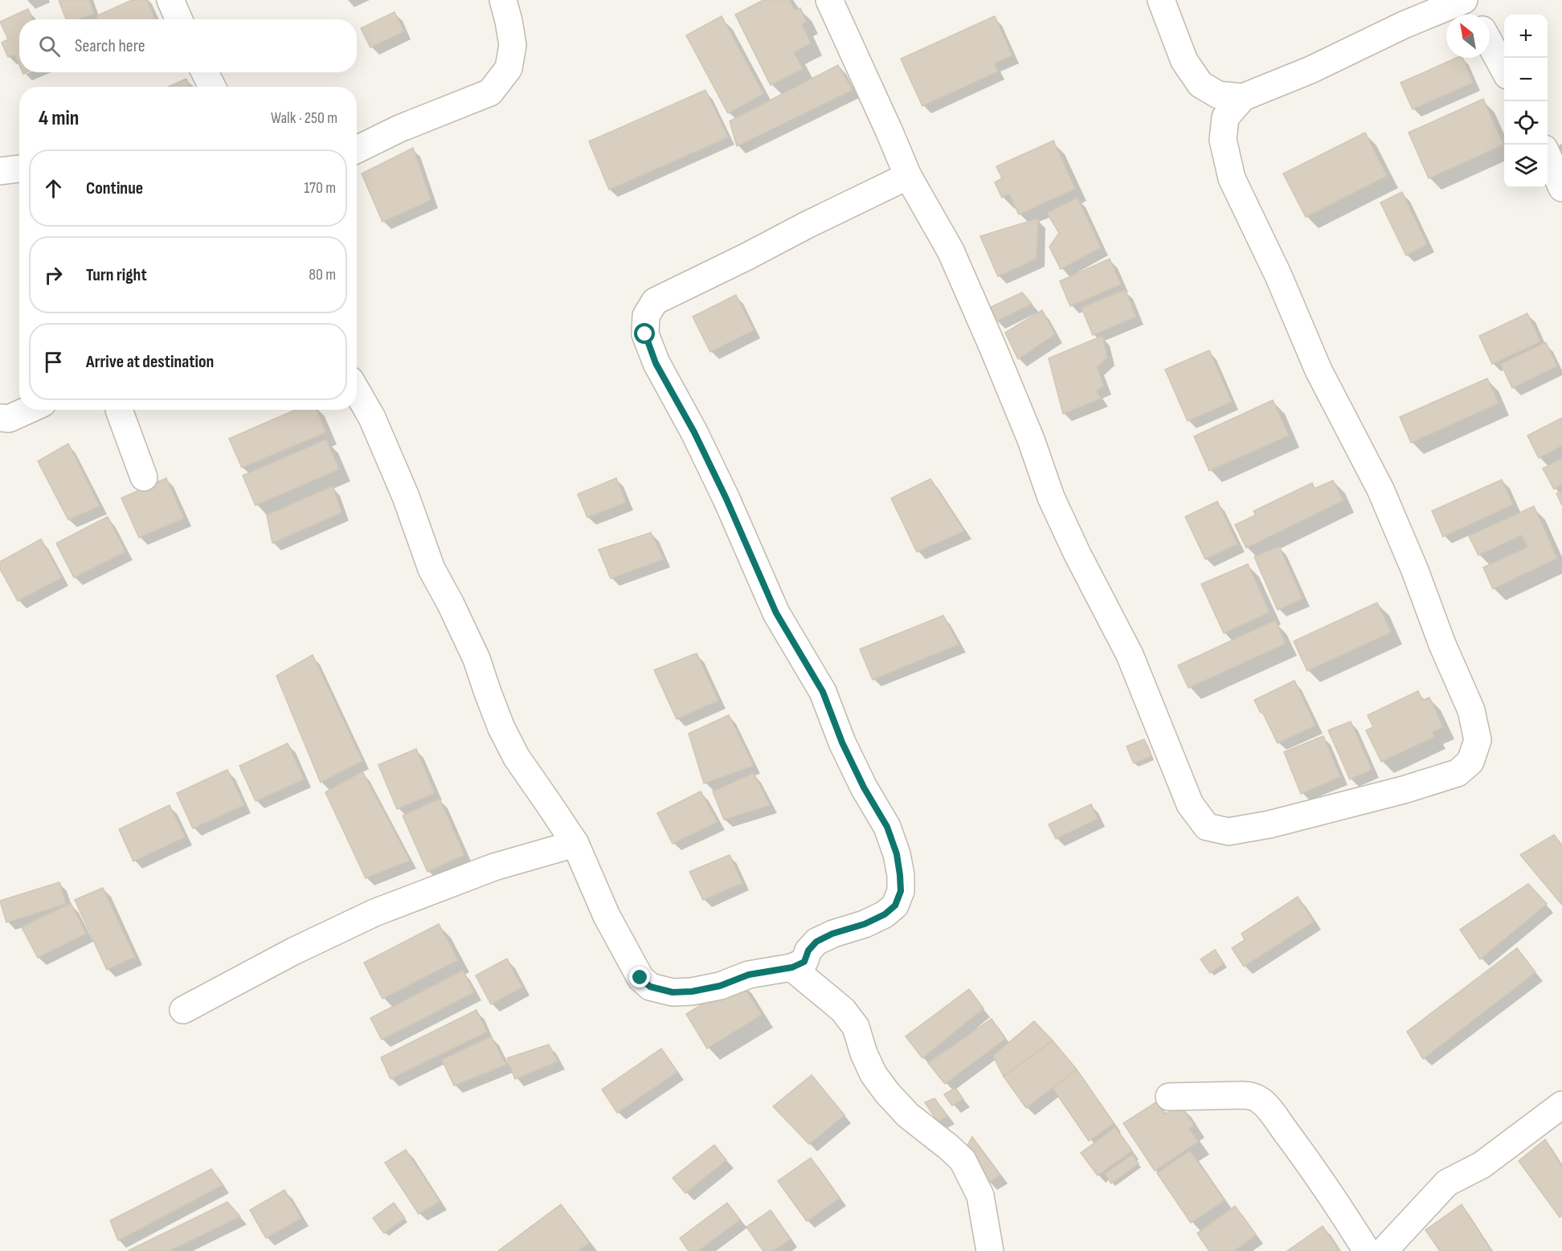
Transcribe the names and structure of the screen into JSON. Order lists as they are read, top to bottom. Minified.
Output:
{"north":"top left","page":{"map_buttons":["+","−"],"search":"Search here","heading":["4 min","Walk · 250 m"],"list":[["Continue","170 m"],["Turn right","80 m"],"Arrive at destination"]}}
